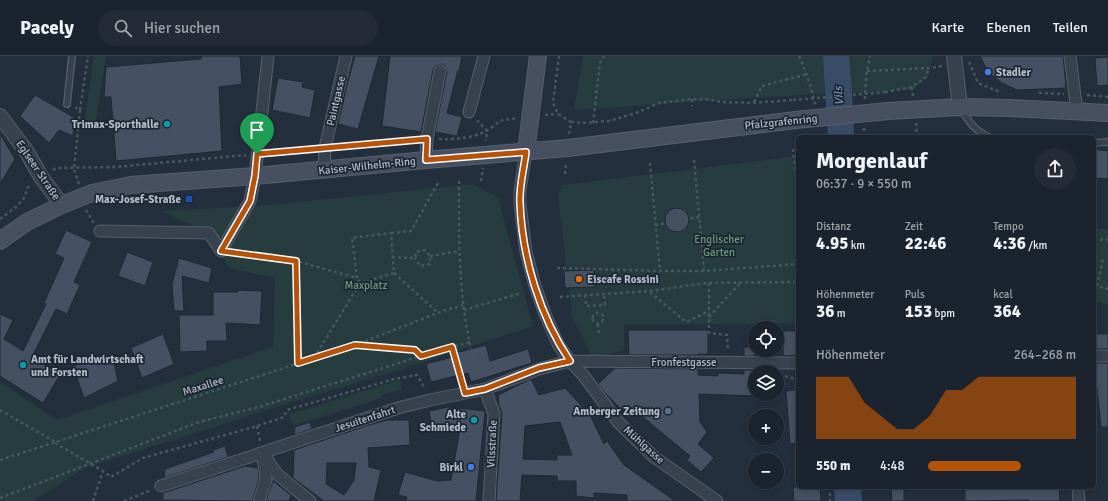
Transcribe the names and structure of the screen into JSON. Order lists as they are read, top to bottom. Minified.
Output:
{"streets":{"main road":["Pfalzgrafenring","Kaiser-Wilhelm-Ring"],"street":["Paintgasse","Eglseer Straße","Fronfestgasse","Jesuitenfahrt","Vilsstraße","Mühlgasse"],"path":["Maxallee"]},"crossings":[["Paintgasse","Kaiser-Wilhelm-Ring"],["Pfalzgrafenring","Kaiser-Wilhelm-Ring"],["Pfalzgrafenring","Mühlgasse"],["Kaiser-Wilhelm-Ring","Eglseer Straße"],["Kaiser-Wilhelm-Ring","Mühlgasse"],["Fronfestgasse","Jesuitenfahrt"],["Fronfestgasse","Mühlgasse"],["Jesuitenfahrt","Vilsstraße"],["Jesuitenfahrt","Mühlgasse"]],"water":["Vils"],"parks":["Englischer Garten","Maxplatz"],"places":{"other":["Stadler","Trimax-Sporthalle","Eiscafe Rossini","Amt für Landwirtschaft und Forsten","Amberger Zeitung","Alte Schmiede","Birkl"],"transit":["Max-Josef-Straße"]},"page":{"header":"Pacely","search":"Hier suchen","nav":["Karte","Ebenen","Teilen"],"heading":["Morgenlauf","06:37 · 9 × 550 m"],"stats":[["Distanz","4.95 km"],["Zeit","22:46"],["Tempo","4:36 /km"],["Höhenmeter","36 m"],["Puls","153 bpm"],["kcal","364"]],"map_buttons":["+","−"],"chart":["Höhenmeter","264–268 m"],"list":[{"name":"550 m","note":"4:48"}]}}
